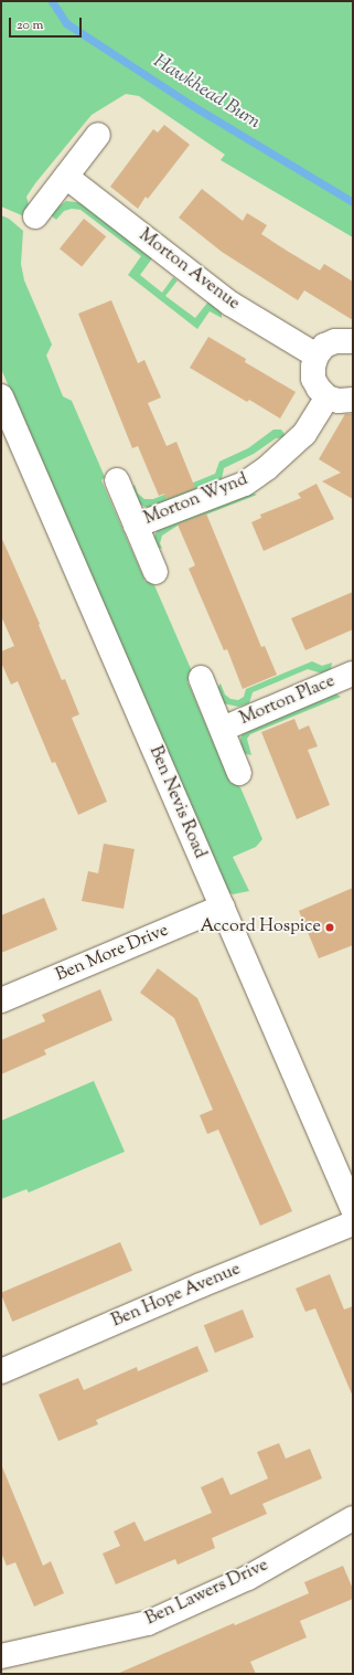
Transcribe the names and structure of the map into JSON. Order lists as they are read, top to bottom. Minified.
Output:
{"streets":{"street":["Morton Avenue","Morton Wynd","Morton Place","Ben Nevis Road","Ben More Drive","Ben Hope Avenue","Ben Lawers Drive"]},"crossings":[["Ben Nevis Road","Ben More Drive"]],"water":["Hawkhead Burn"],"places":["Accord Hospice"],"scale_bar":"20 m"}
